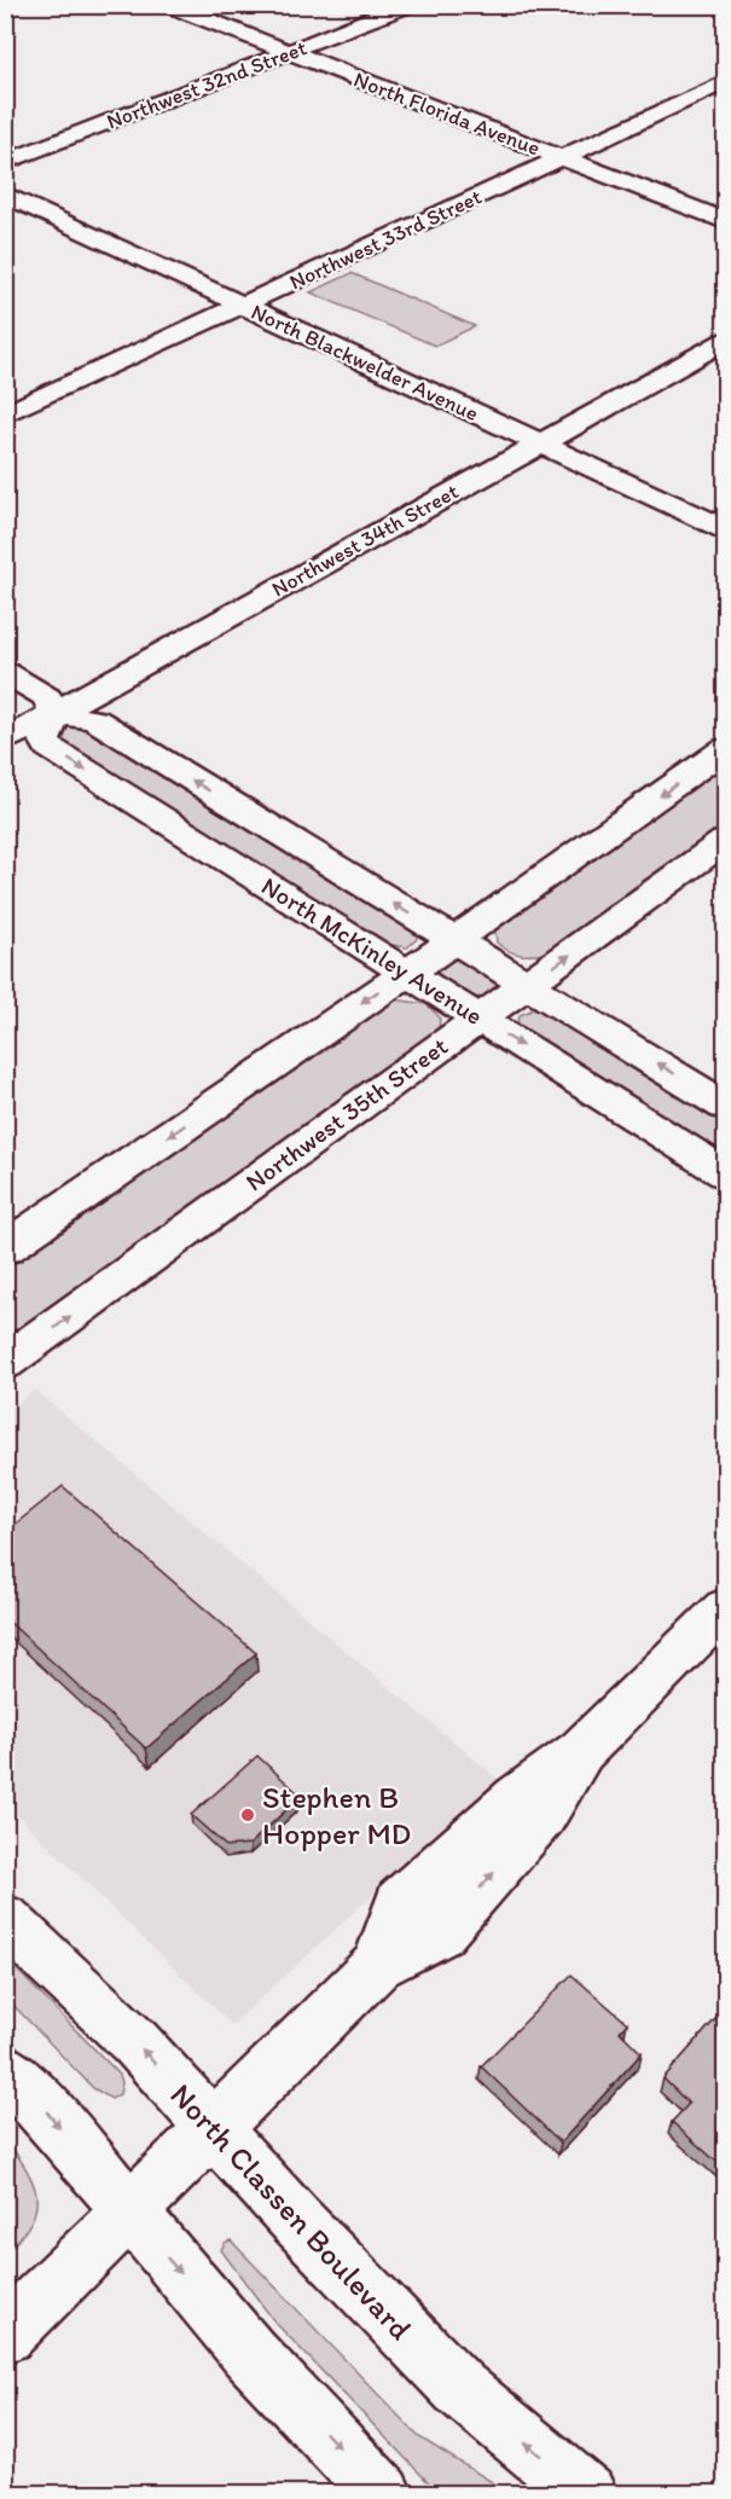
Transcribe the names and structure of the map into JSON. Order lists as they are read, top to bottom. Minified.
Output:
{"streets":{"street":["Northwest 32nd Street","North Florida Avenue","Northwest 33rd Street","North Blackwelder Avenue","Northwest 34th Street","North McKinley Avenue","Northwest 35th Street","North Classen Boulevard"]},"crossings":[["Northwest 32nd Street","North Florida Avenue"],["North Florida Avenue","Northwest 33rd Street"],["Northwest 33rd Street","North Blackwelder Avenue"],["North Blackwelder Avenue","Northwest 34th Street"],["Northwest 34th Street","North McKinley Avenue"],["North McKinley Avenue","Northwest 35th Street"]],"places":["Stephen B Hopper MD"]}
